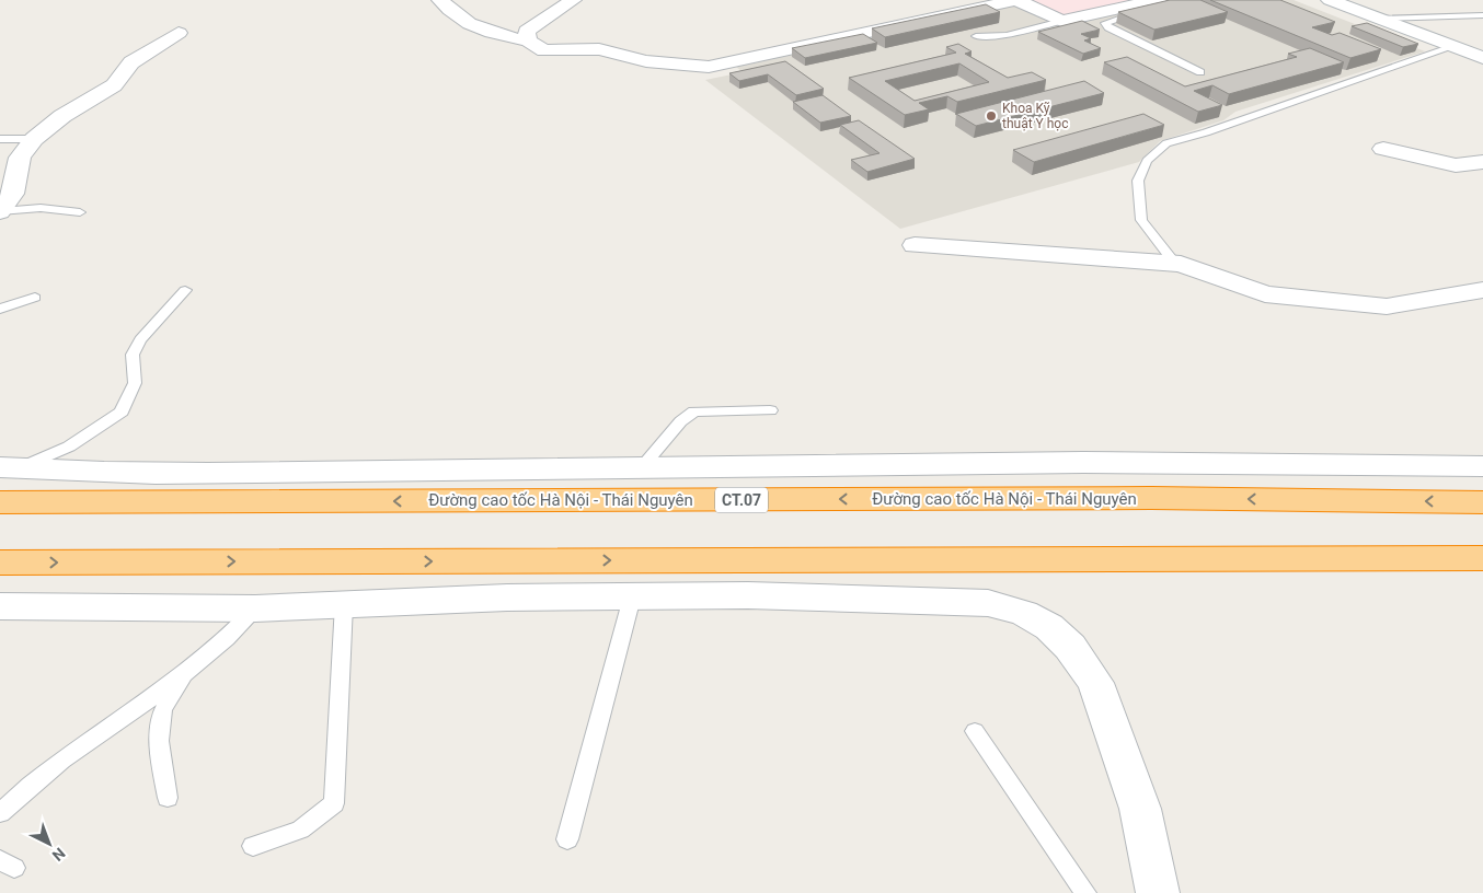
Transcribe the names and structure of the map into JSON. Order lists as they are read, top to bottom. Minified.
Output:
{"streets":{"highway":["Đường cao tốc Hà Nội - Thái Nguyên","CT.07"]},"places":["Khoa Kỹ thuật Y học"],"north":"bottom right"}
